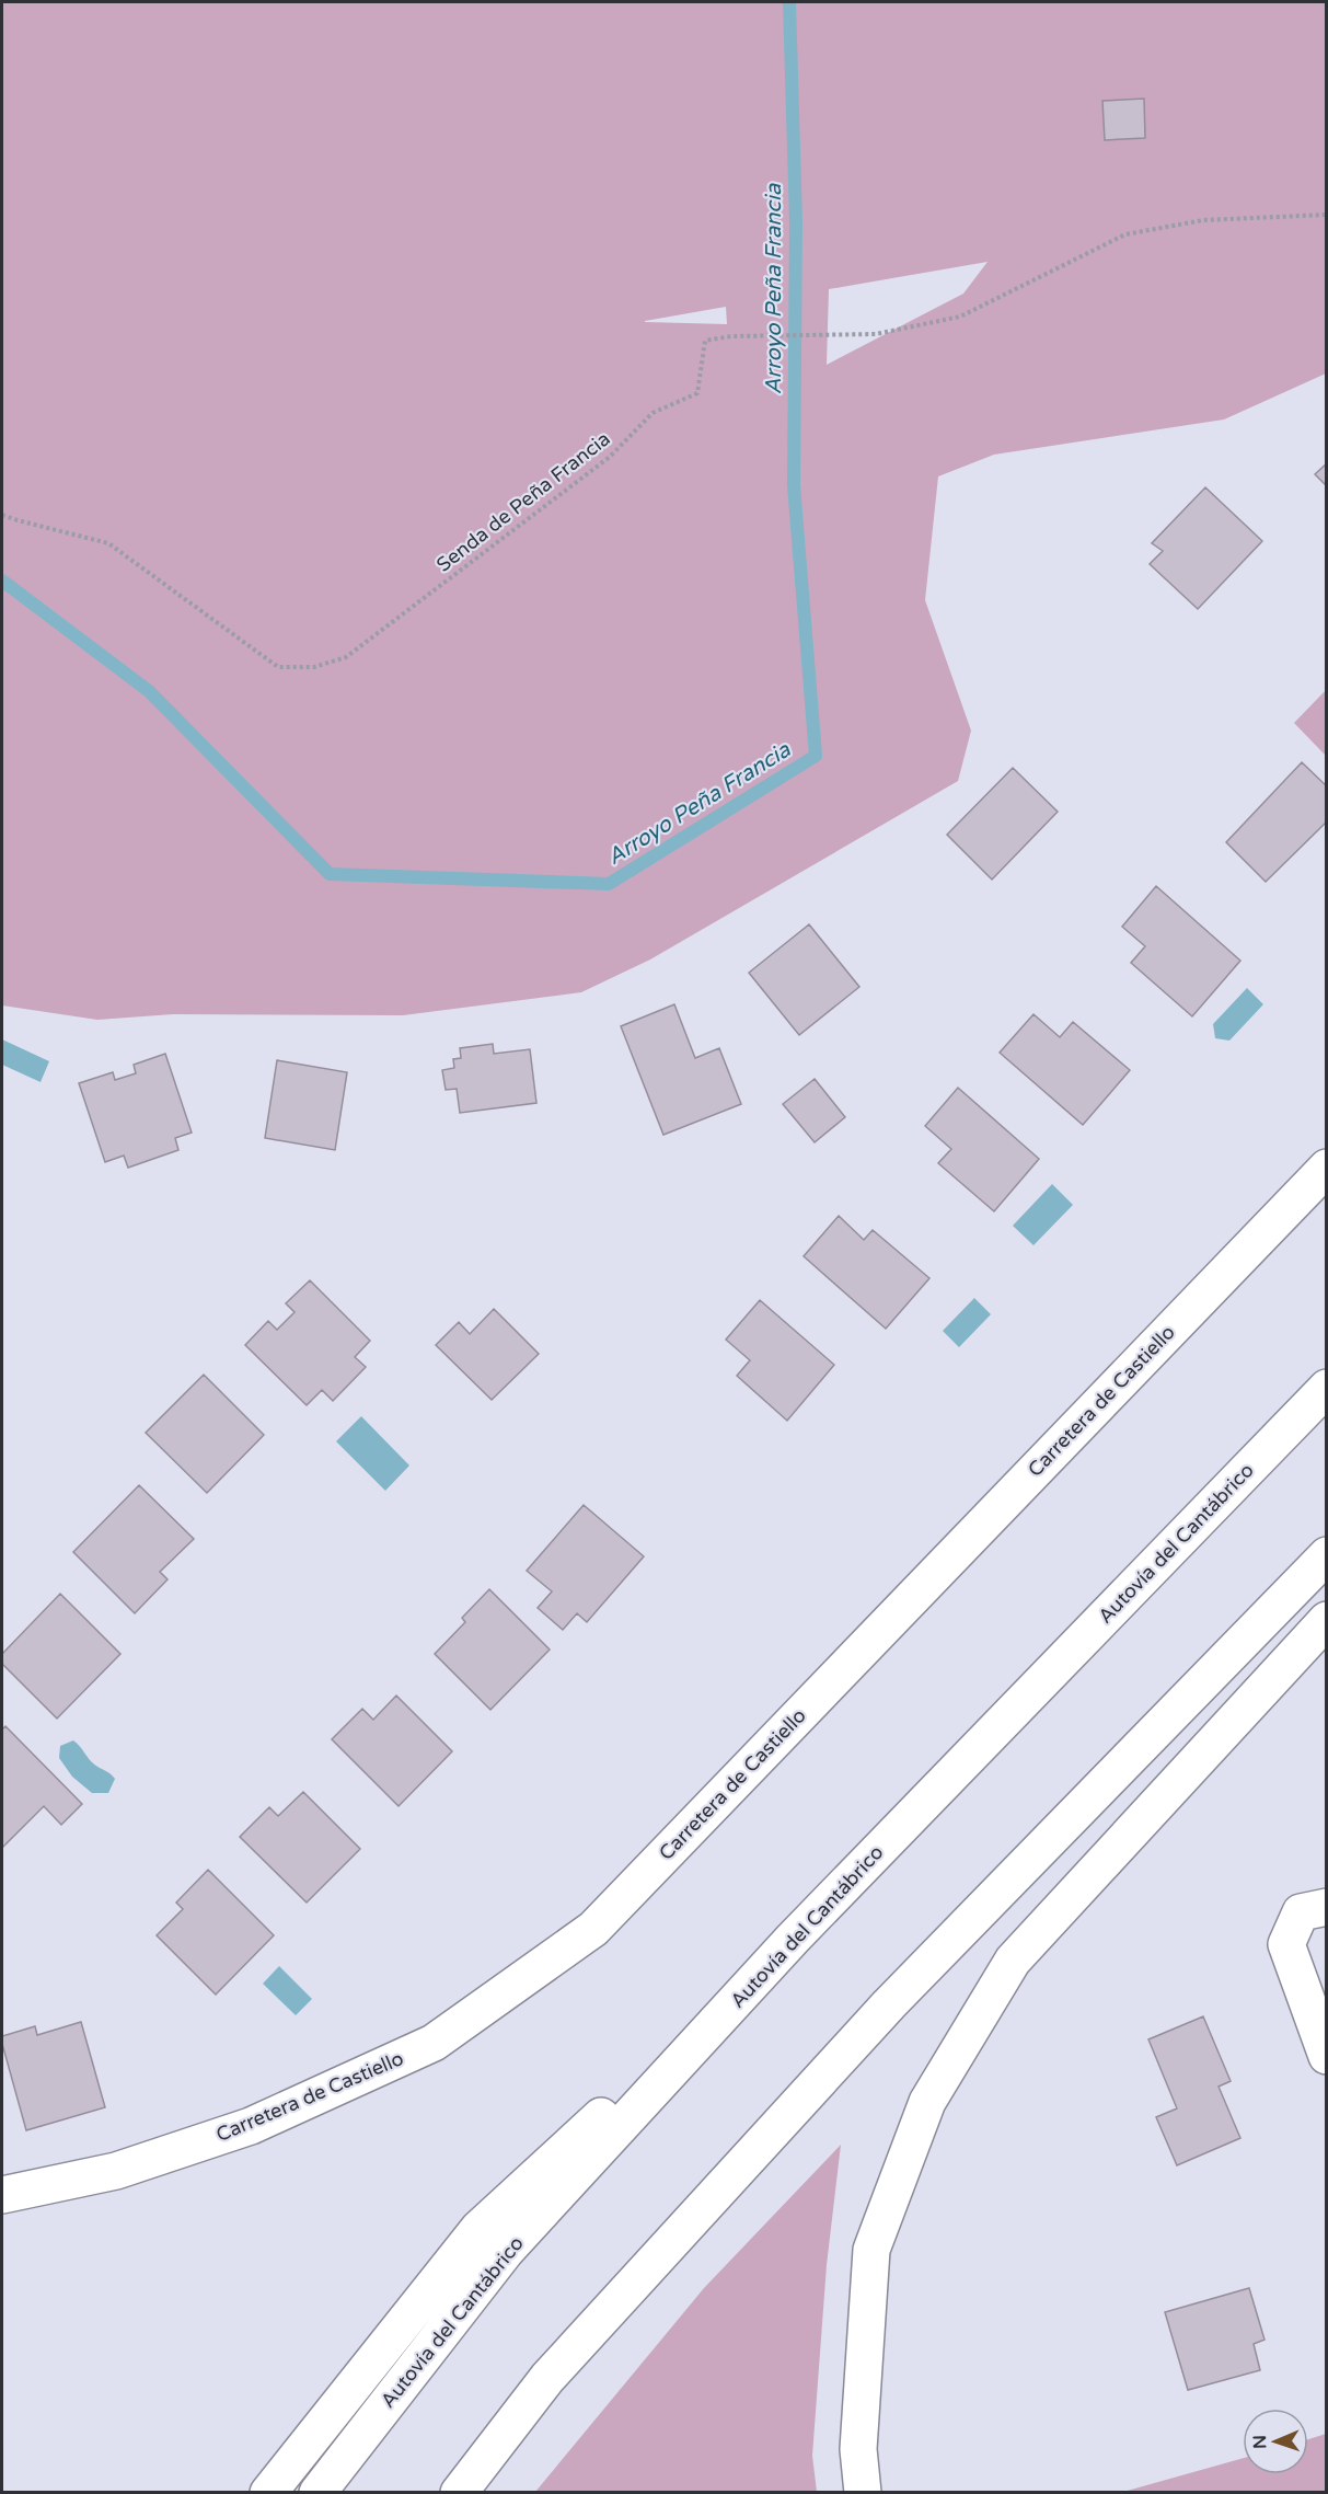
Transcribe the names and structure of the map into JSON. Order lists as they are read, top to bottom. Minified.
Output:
{"streets":{"main road":["Carretera de Castiello","Autovía del Cantábrico"],"path":["Senda de Peña Francia"]},"water":["Arroyo Peña Francia"],"north":"left"}
